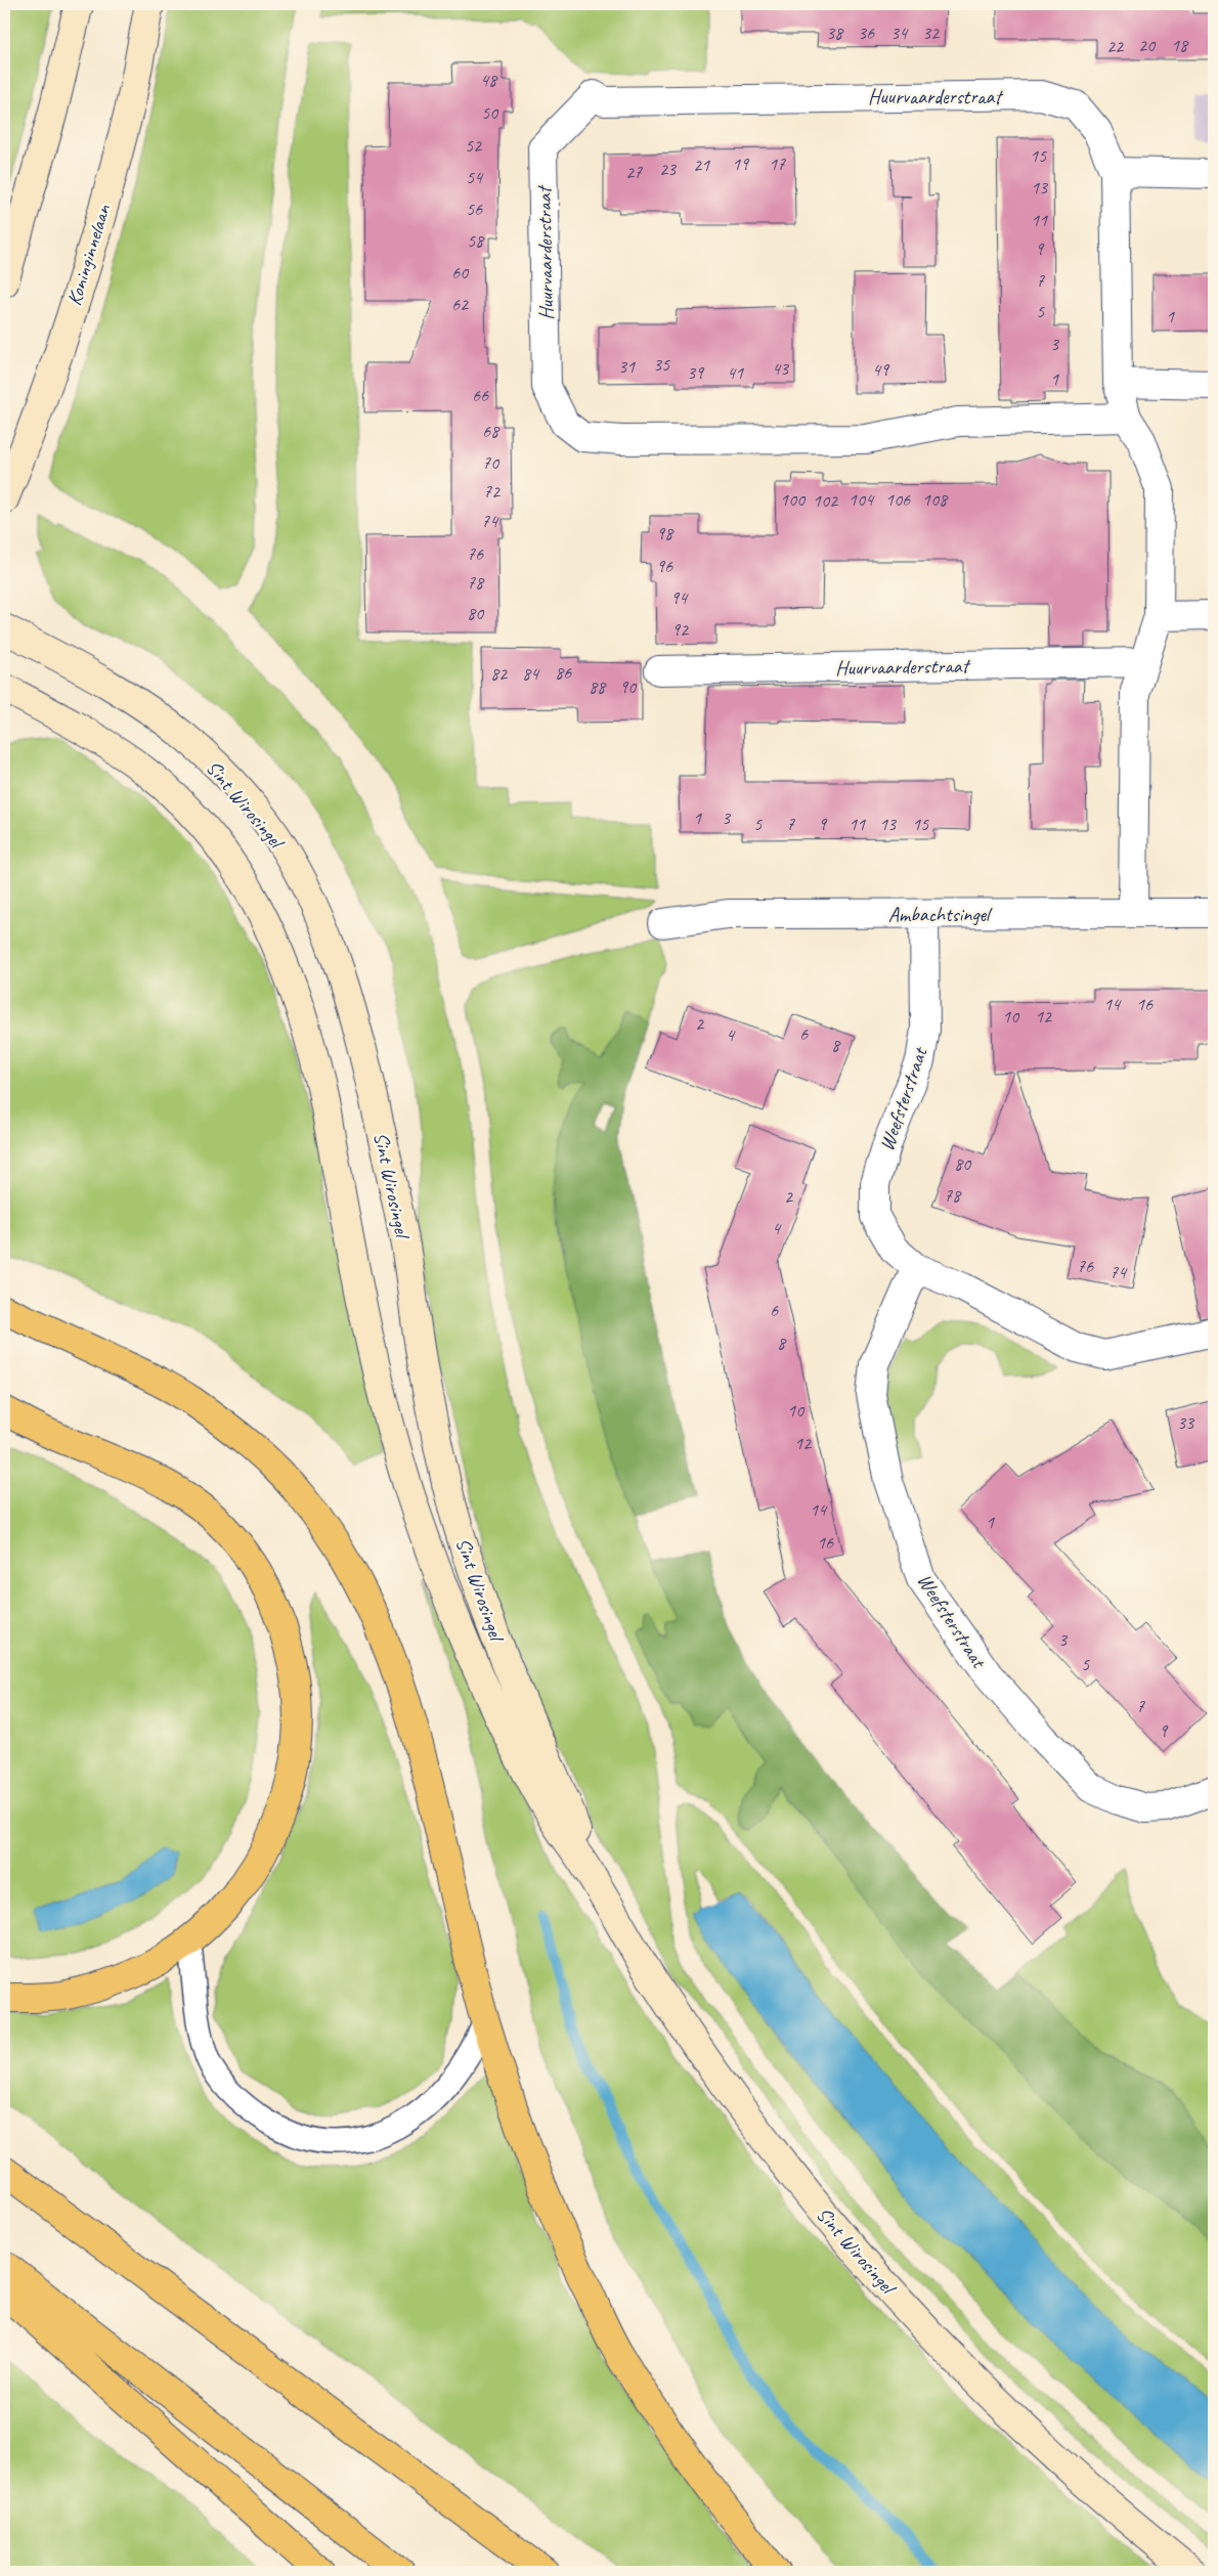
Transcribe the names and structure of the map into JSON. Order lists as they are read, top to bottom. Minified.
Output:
{"streets":{"main road":["Koninginnelaan","Sint Wirosingel"],"street":["Huurvaarderstraat","Ambachtsingel","Weefsterstraat"]},"crossings":[["Huurvaarderstraat","Ambachtsingel"],["Ambachtsingel","Weefsterstraat"]],"house_numbers":["38","36","34","32","20","18","22","48","50","52","15","19","17","21","23","27","54","13","56","11","58","9","60","7","62","5","1","3","35","31","43","49","39","41","1","66","68","70","72","100","104","106","108","102","74","98","76","96","78","94","80","92","86","82","84","88","90","1","3","5","7","9","11","13","15","14","16","10","12","2","6","4","8","80","78","2","4","76","74","6","8","10","33","12","14","1","16","3","5","7","9"]}
